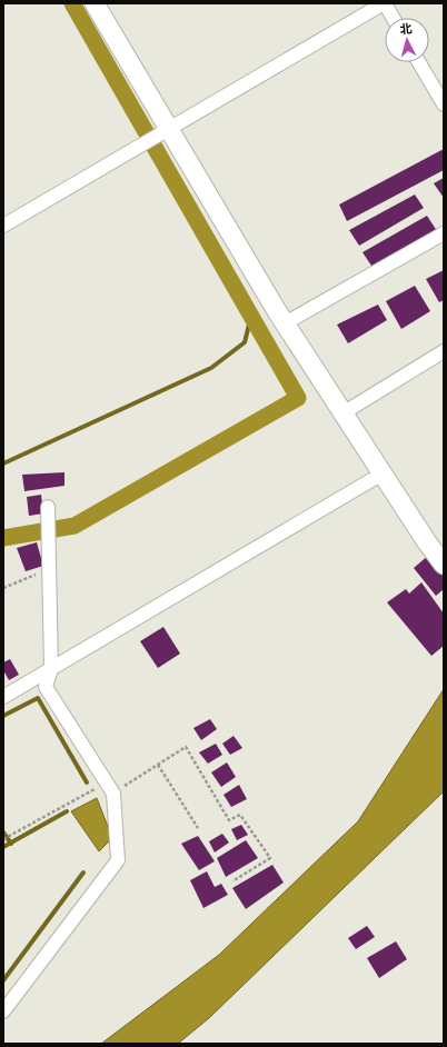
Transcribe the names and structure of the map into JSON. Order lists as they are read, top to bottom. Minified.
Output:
{"north":"top"}
